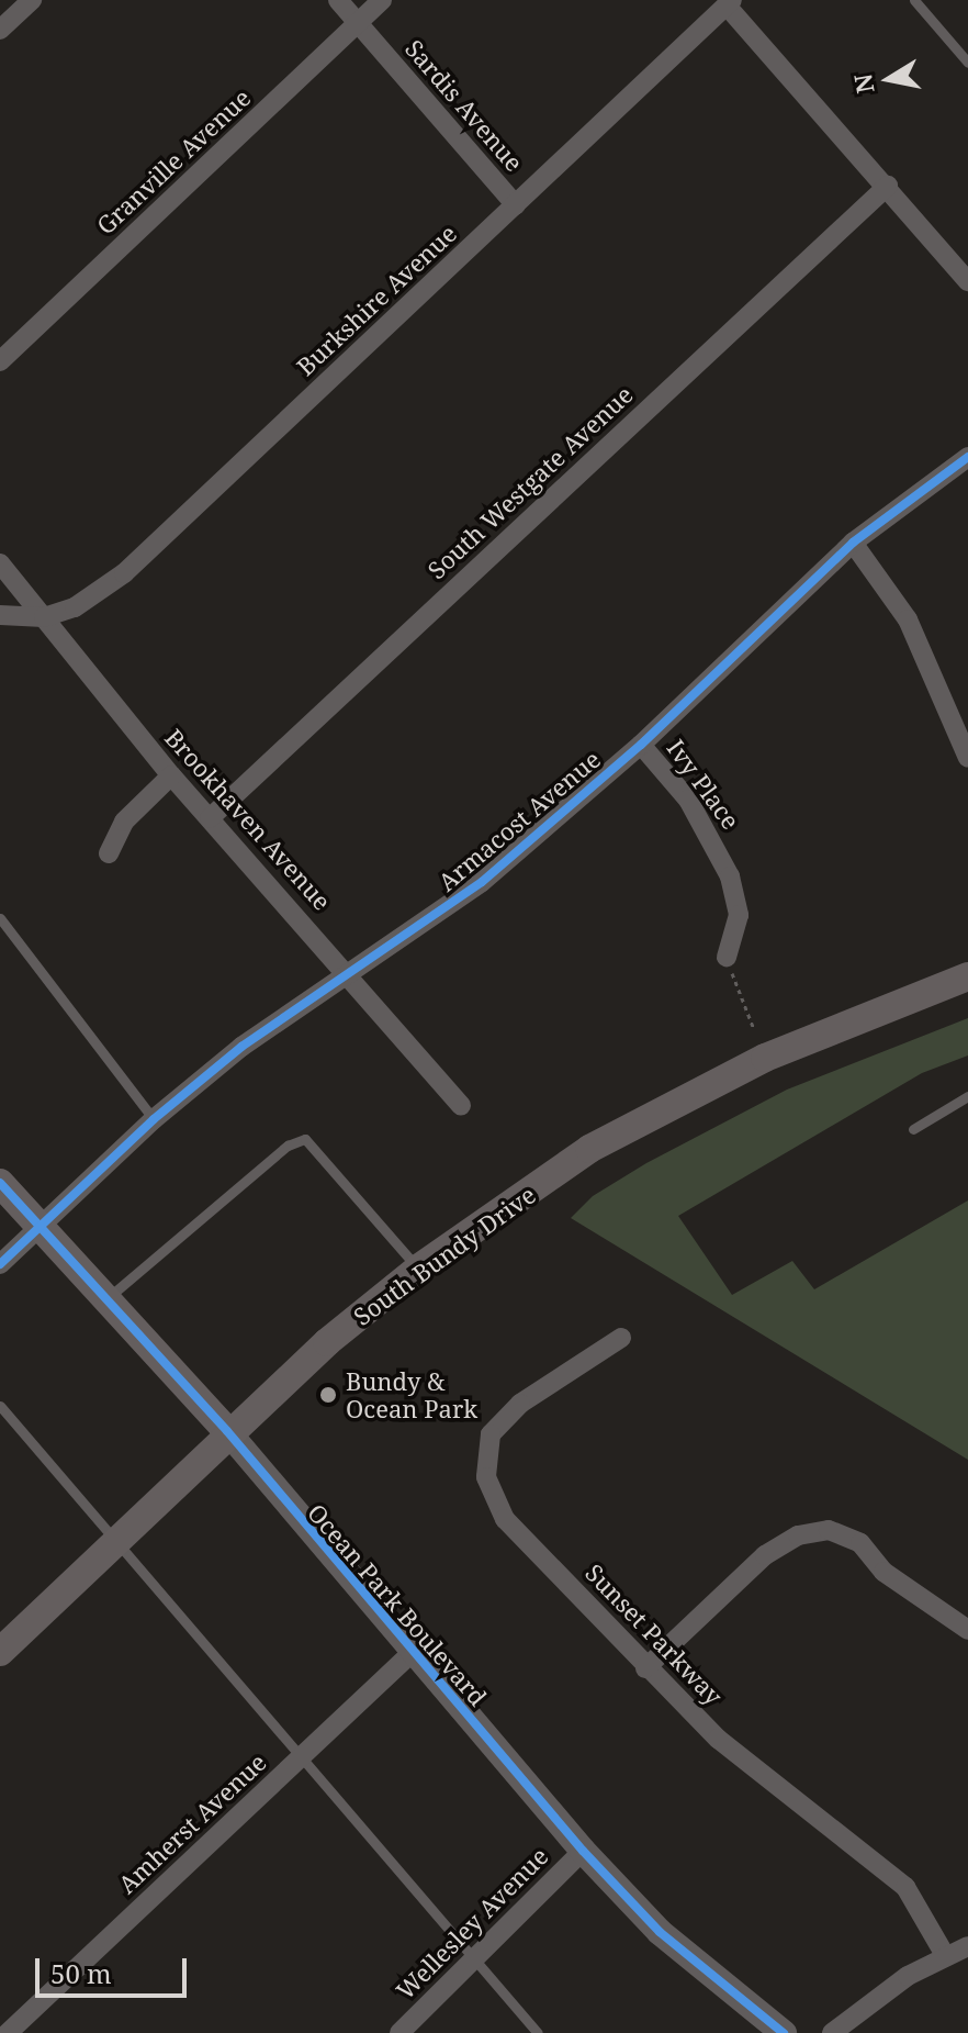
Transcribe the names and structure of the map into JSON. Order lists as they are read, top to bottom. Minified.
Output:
{"streets":{"main road":["South Bundy Drive","Ocean Park Boulevard"],"street":["Sardis Avenue","Granville Avenue","Burkshire Avenue","South Westgate Avenue","Ivy Place","Brookhaven Avenue","Armacost Avenue","Sunset Parkway","Amherst Avenue","Wellesley Avenue"]},"crossings":[["Sardis Avenue","Granville Avenue"],["Sardis Avenue","Burkshire Avenue"],["Burkshire Avenue","Brookhaven Avenue"],["South Westgate Avenue","Brookhaven Avenue"],["Ivy Place","Armacost Avenue"],["Brookhaven Avenue","Armacost Avenue"],["Armacost Avenue","Ocean Park Boulevard"],["South Bundy Drive","Ocean Park Boulevard"],["Ocean Park Boulevard","Amherst Avenue"],["Ocean Park Boulevard","Wellesley Avenue"]],"places":["Bundy & Ocean Park"],"scale_bar":"50 m","north":"left"}
